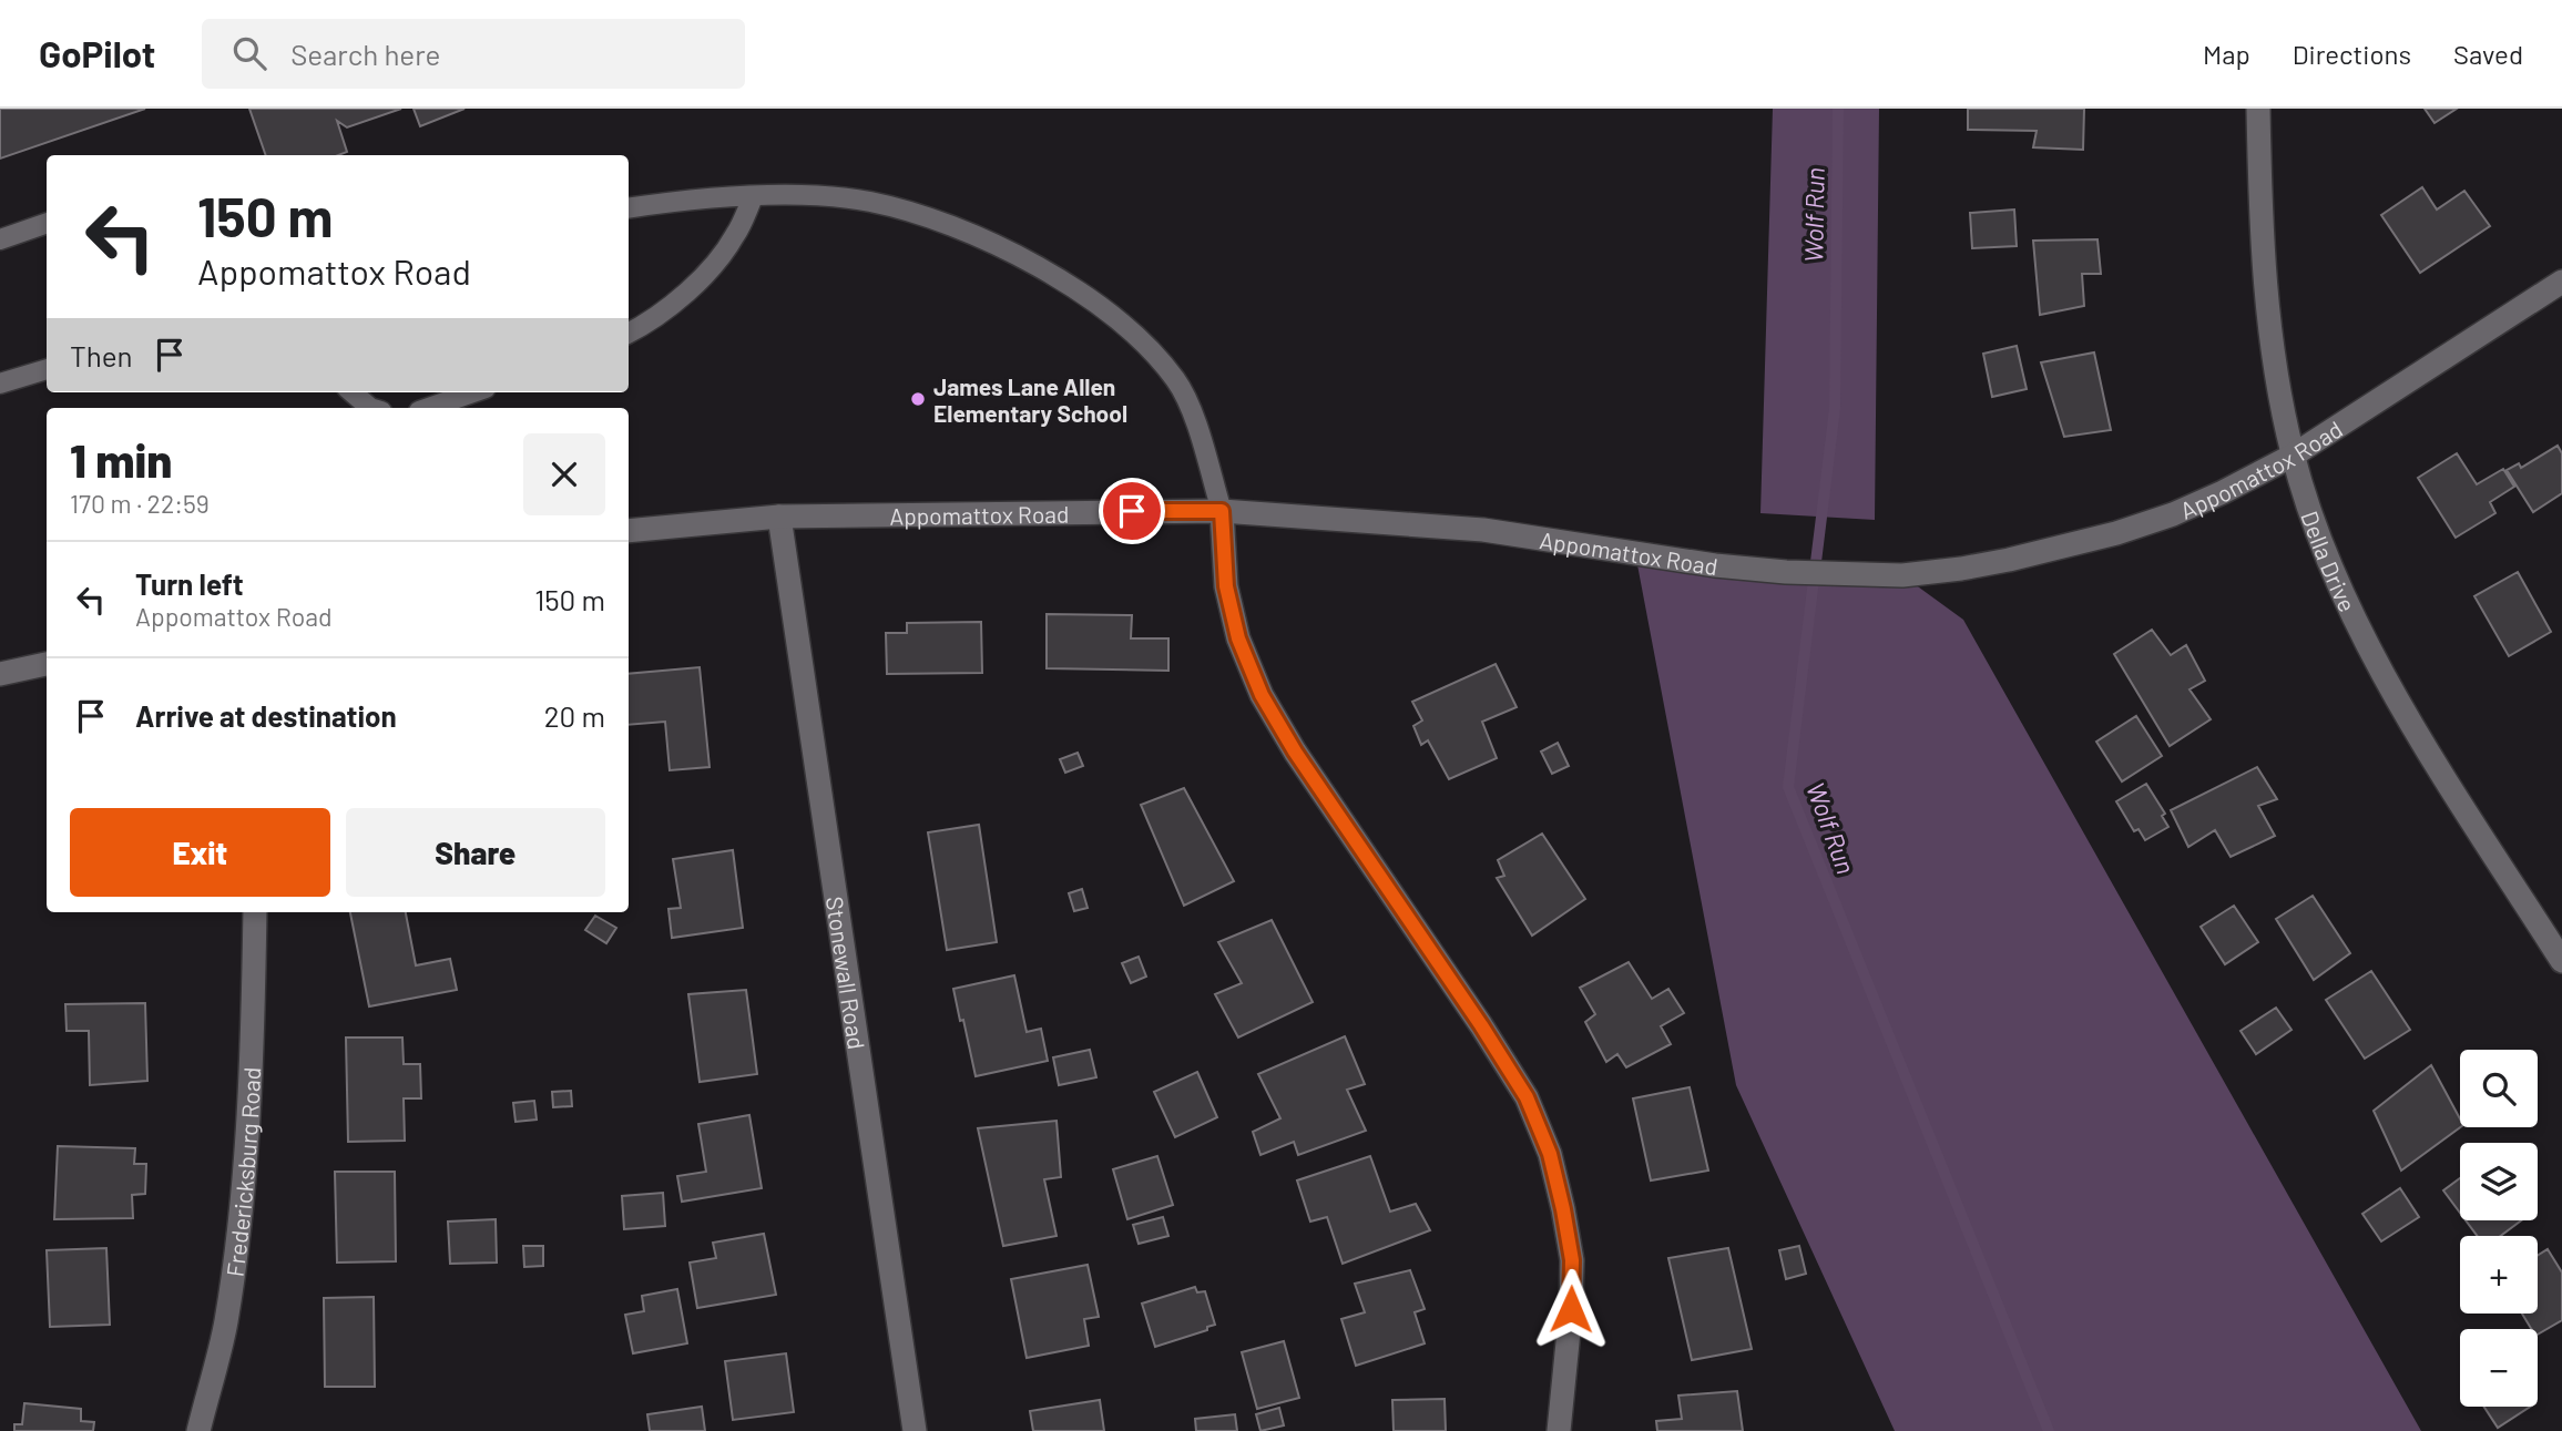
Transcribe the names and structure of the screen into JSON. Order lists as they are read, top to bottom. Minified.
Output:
{"streets":{"street":["Appomattox Road","Della Drive","Stonewall Road","Fredericksburg Road"]},"crossings":[["Appomattox Road","Della Drive"],["Appomattox Road","Stonewall Road"]],"water":["Wolf Run"],"places":["James Lane Allen Elementary School"],"page":{"header":"GoPilot","search":"Search here","nav":["Map","Directions","Saved"],"turn":["150 m","Appomattox Road"],"then":"Then","heading":["1 min","170 m · 22:59"],"list":[{"name":"Turn left","note":"Appomattox Road","value":"150 m"},{"name":"Arrive at destination","value":"20 m"}],"buttons":["Exit","Share"],"map_buttons":["+","−"]}}
